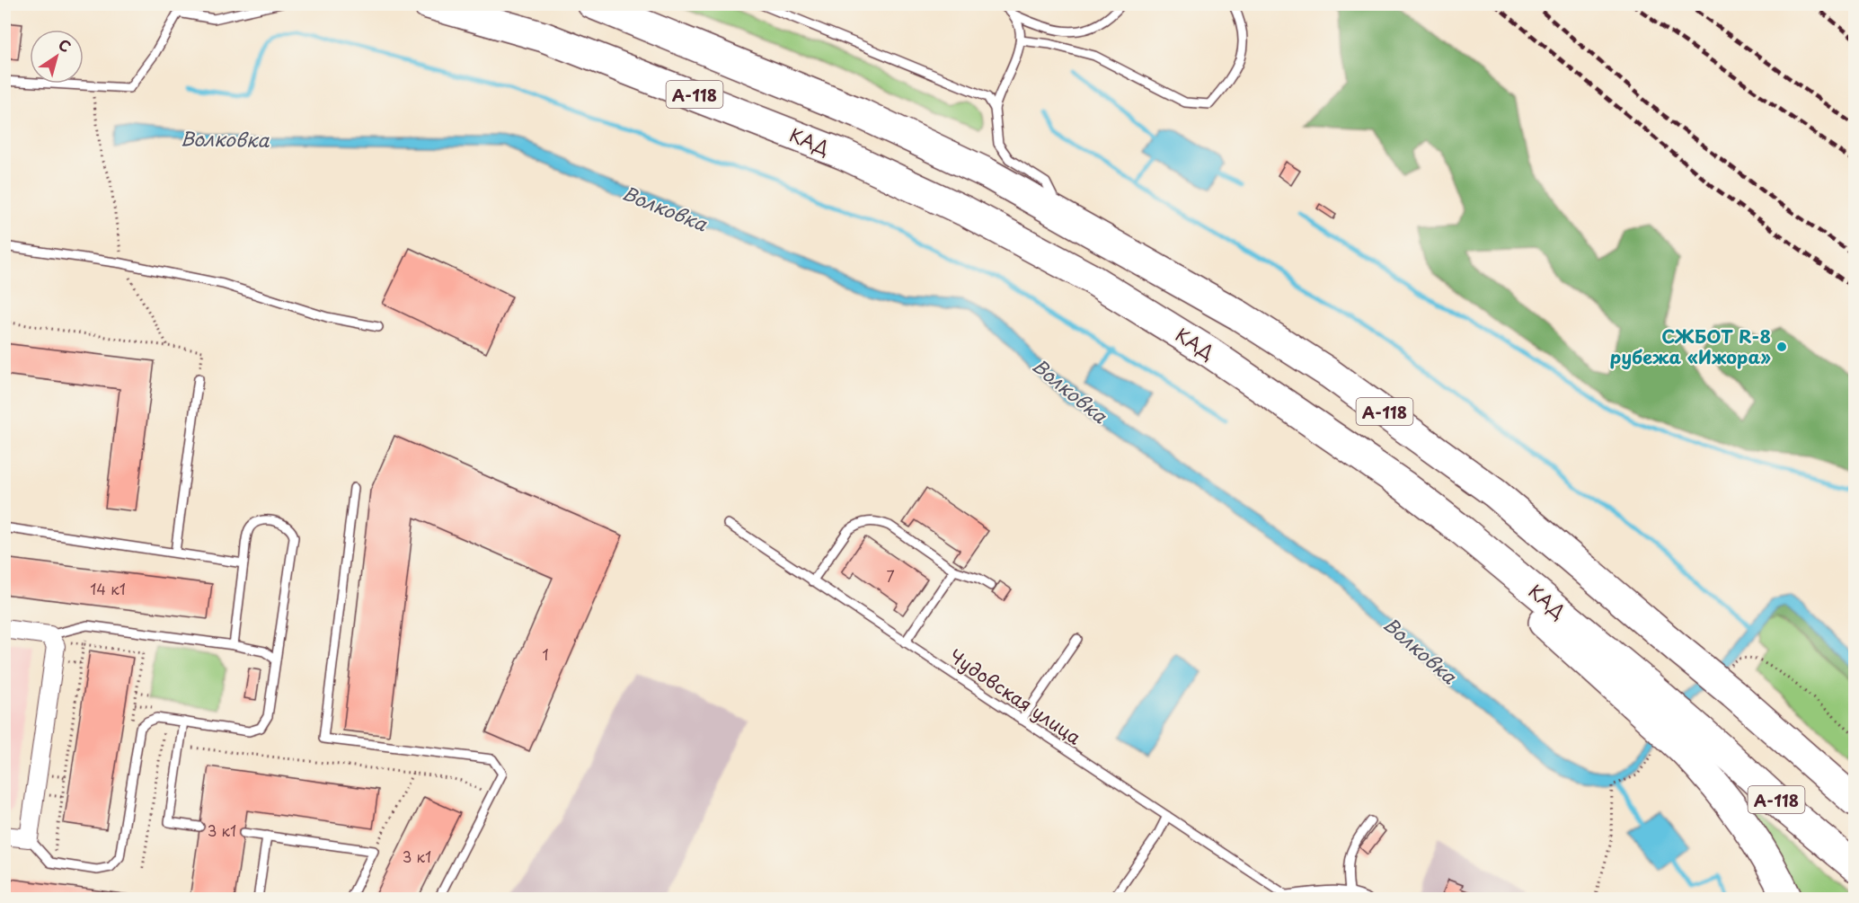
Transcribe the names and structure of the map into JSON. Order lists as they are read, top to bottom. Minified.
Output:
{"streets":{"highway":["А-118","КАД"],"lane":["Чудовская улица"]},"water":["Волковка"],"places":["СЖБОТ R-8 рубежа «Ижора»"],"house_numbers":["7","14 к1","1","3 к1","3 к1"],"north":"top right"}
